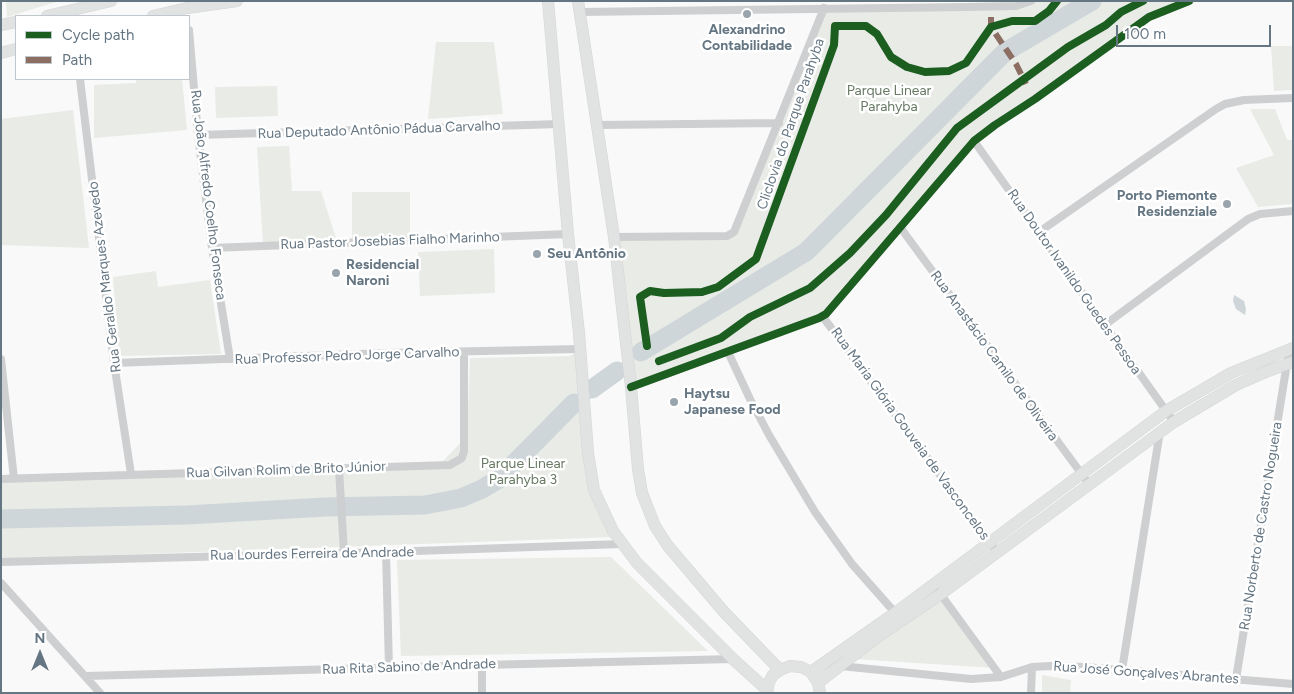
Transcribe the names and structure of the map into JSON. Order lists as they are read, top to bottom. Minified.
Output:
{"streets":{"street":["Rua Deputado Antônio Pádua Carvalho","Rua João Alfredo Coelho Fonseca","Rua Pastor Josebias Fialho Marinho","Rua Geraldo Marques Azevedo","Rua Doutor Ivanildo Guedes Pessoa","Rua Professor Pedro Jorge Carvalho","Rua Anastácio Camilo de Oliveira","Rua Maria Glória Gouveia de Vasconcelos","Rua Gilvan Rolim de Brito Júnior","Rua Norberto de Castro Nogueira","Rua Lourdes Ferreira de Andrade","Rua Rita Sabino de Andrade","Rua José Gonçalves Abrantes"],"cycle path":["Cliclovia do Parque Parahyba"]},"crossings":[["Rua Deputado Antônio Pádua Carvalho","Rua João Alfredo Coelho Fonseca"],["Rua João Alfredo Coelho Fonseca","Rua Pastor Josebias Fialho Marinho"],["Rua João Alfredo Coelho Fonseca","Rua Professor Pedro Jorge Carvalho"],["Rua Geraldo Marques Azevedo","Rua Professor Pedro Jorge Carvalho"],["Rua Geraldo Marques Azevedo","Rua Gilvan Rolim de Brito Júnior"],["Rua Professor Pedro Jorge Carvalho","Rua Gilvan Rolim de Brito Júnior"],["Rua Norberto de Castro Nogueira","Rua José Gonçalves Abrantes"]],"parks":["Parque Linear Parahyba","Parque Linear Parahyba 3"],"places":["Alexandrino Contabilidade","Porto Piemonte Residenziale","Seu Antônio","Residencial Naroni","Haytsu Japanese Food"],"legend":["Cycle path","Path"],"scale_bar":"100 m","north":"top"}
